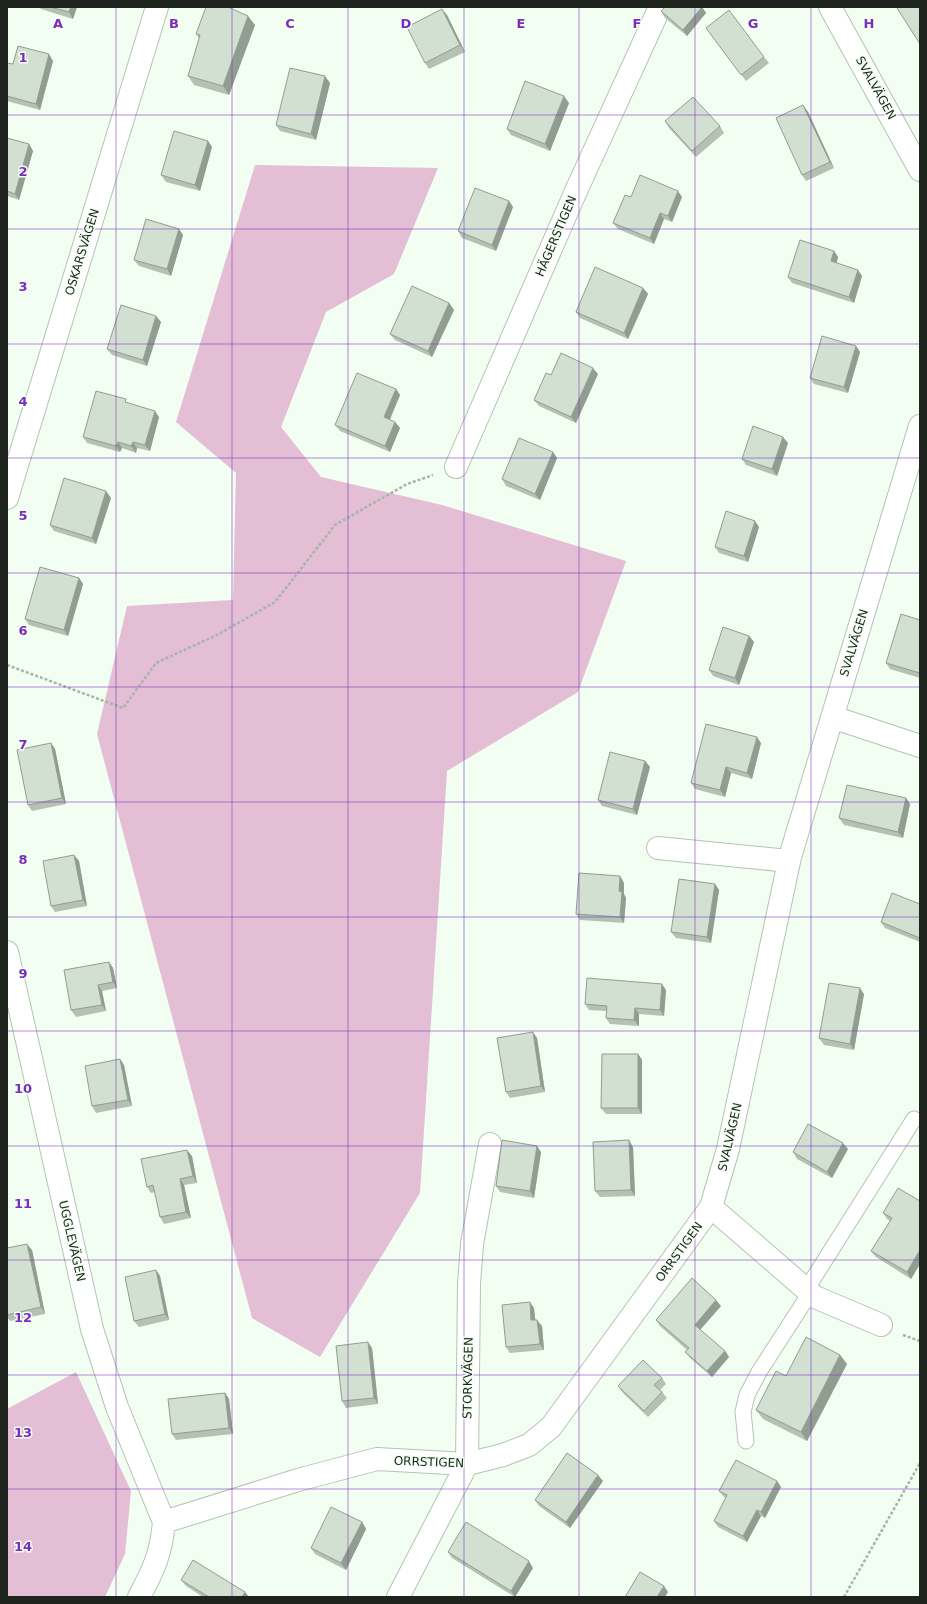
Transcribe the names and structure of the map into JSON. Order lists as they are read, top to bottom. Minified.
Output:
{"streets":{"street":["SVALVÄGEN","HÄGERSTIGEN","OSKARSVÄGEN","UGGLEVÄGEN","ORRSTIGEN","STORKVÄGEN"]},"crossings":[["SVALVÄGEN","ORRSTIGEN"],["UGGLEVÄGEN","ORRSTIGEN"],["ORRSTIGEN","STORKVÄGEN"]],"grid":{"columns":["A","B","C","D","E","F","G","H"],"rows":["1","2","3","4","5","6","7","8","9","10","11","12","13","14"]}}
